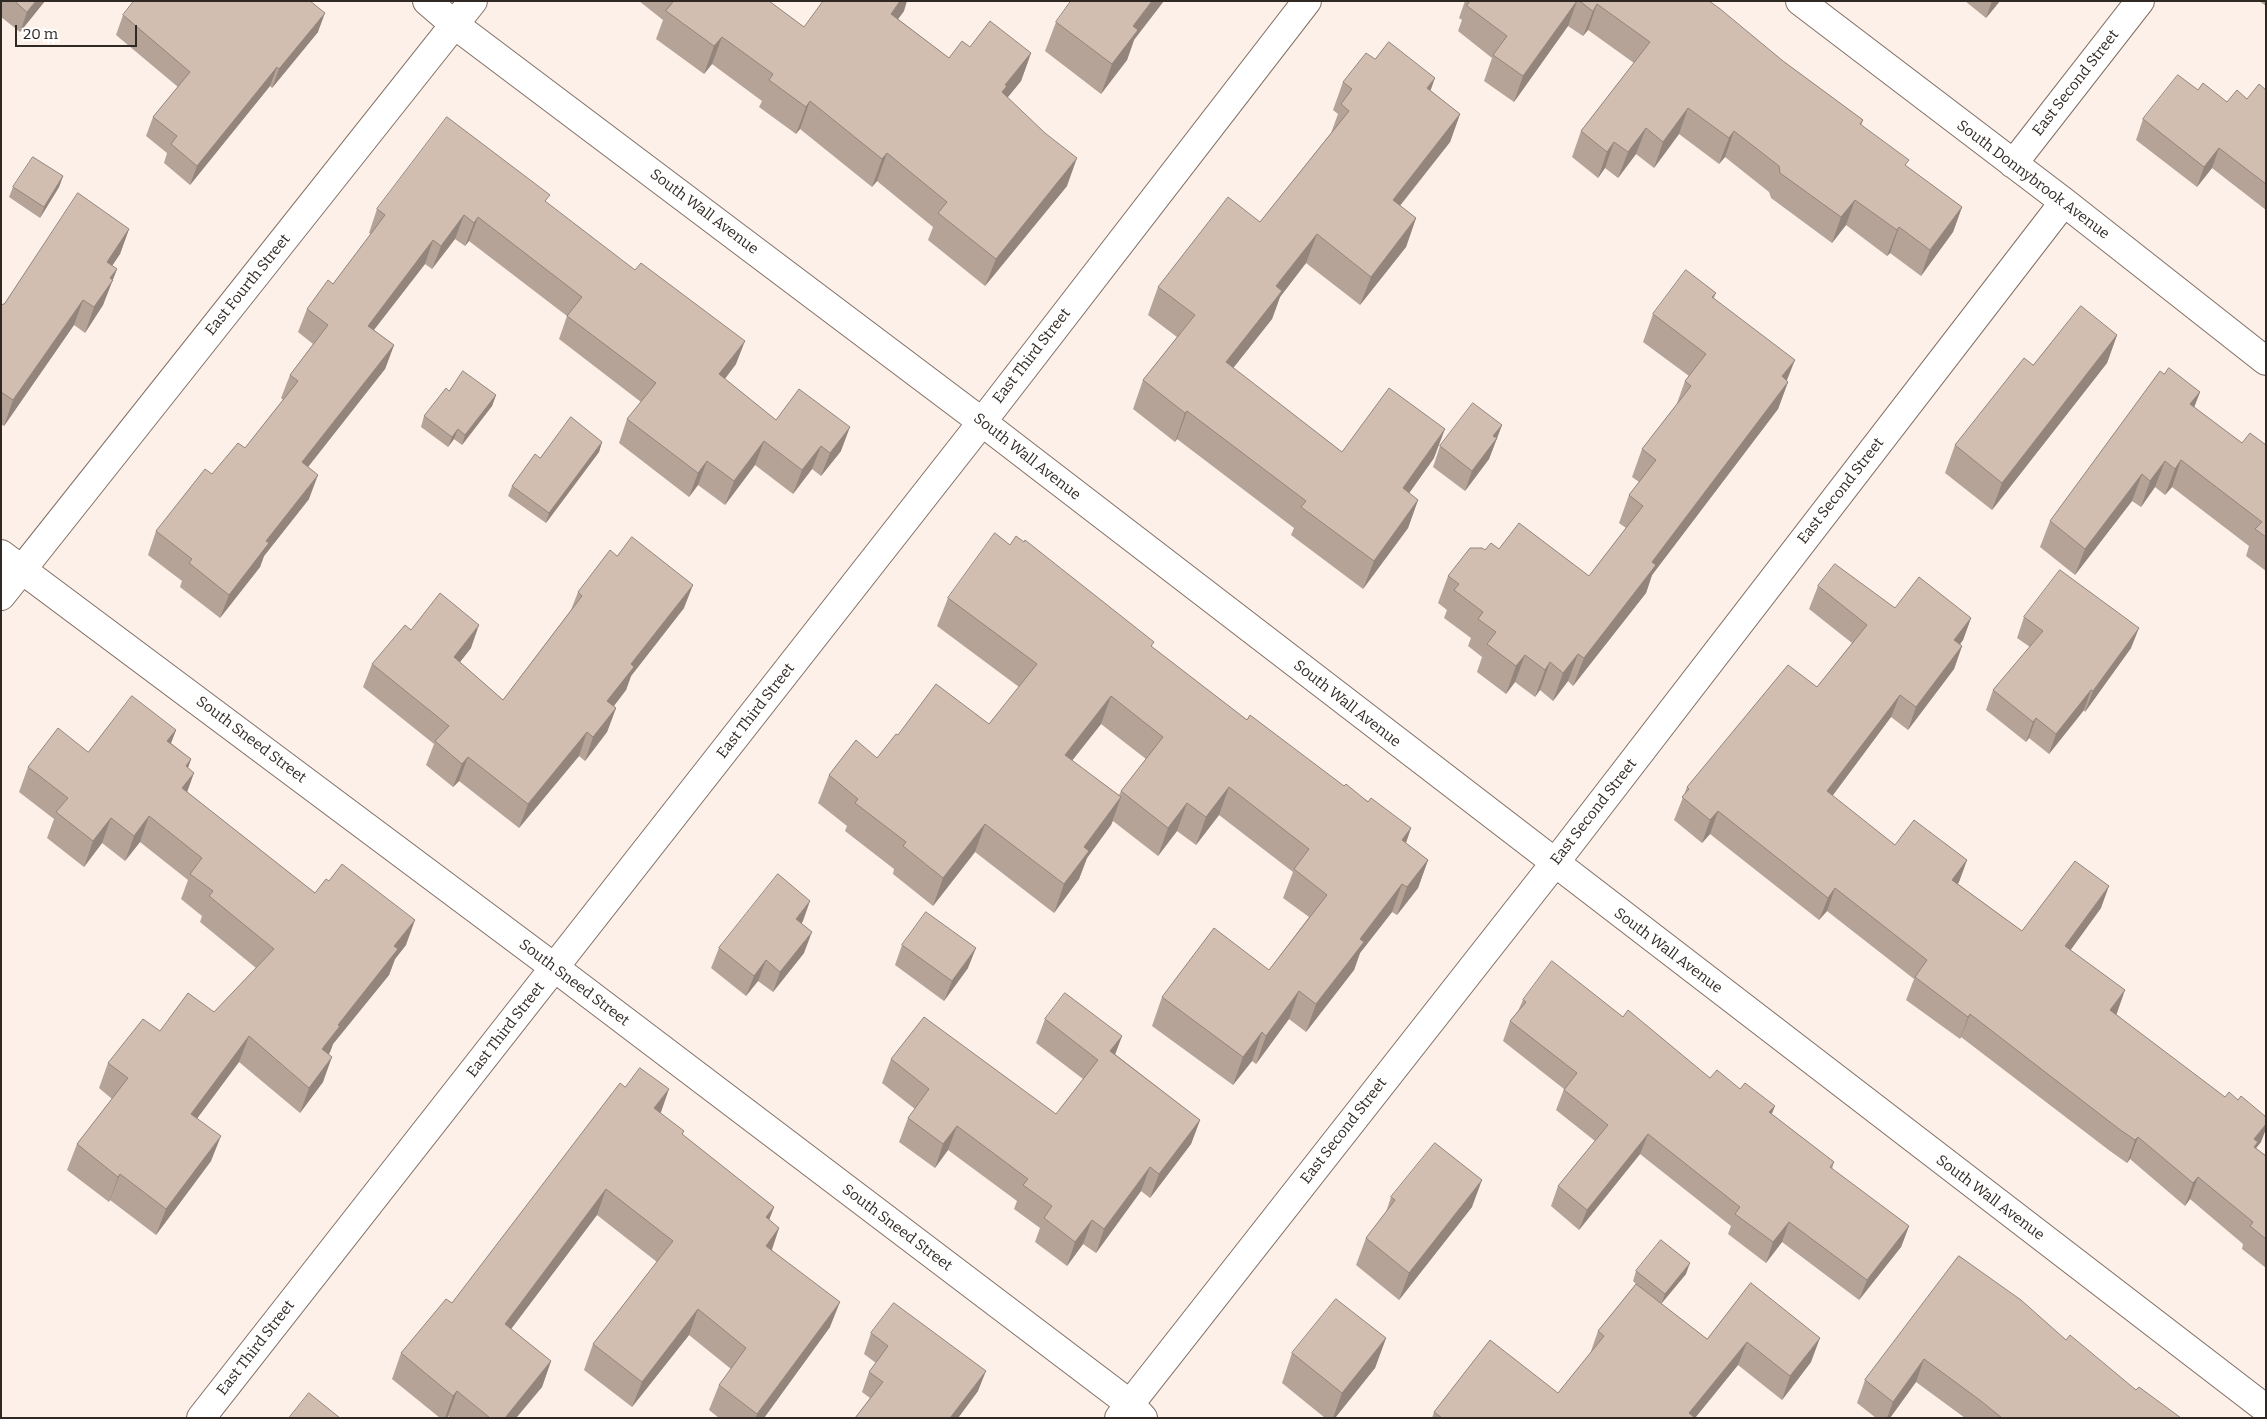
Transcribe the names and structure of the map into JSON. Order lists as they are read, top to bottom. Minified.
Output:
{"streets":{"street":["East Second Street","South Donnybrook Avenue","South Wall Avenue","East Fourth Street","East Third Street","South Sneed Street"]},"crossings":[["East Second Street","South Donnybrook Avenue"],["East Second Street","South Wall Avenue"],["East Second Street","South Sneed Street"],["South Wall Avenue","East Fourth Street"],["South Wall Avenue","East Third Street"],["East Fourth Street","South Sneed Street"],["East Third Street","South Sneed Street"]],"scale_bar":"20 m"}
